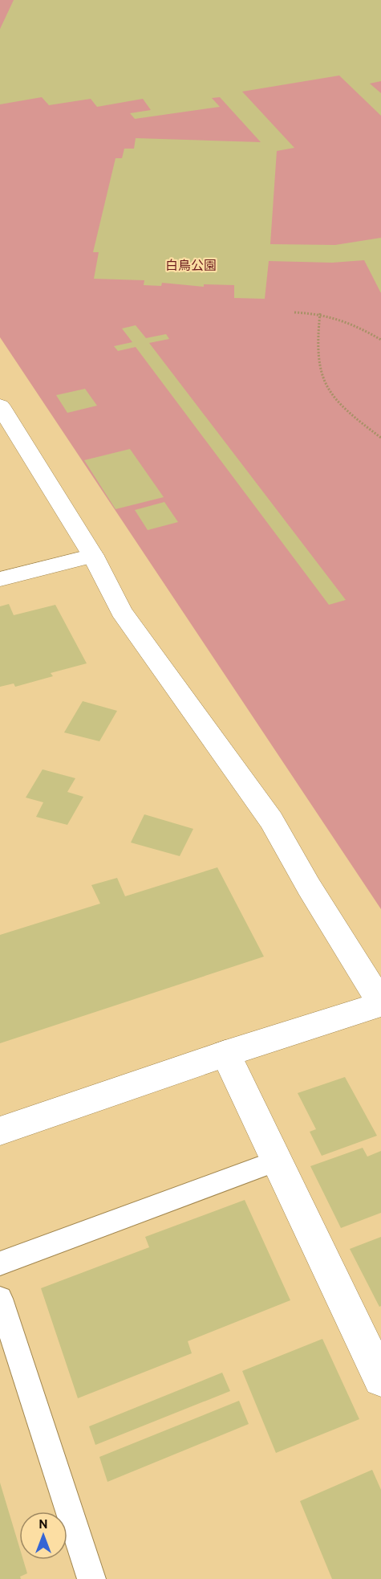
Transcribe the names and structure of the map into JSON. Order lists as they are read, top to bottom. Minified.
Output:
{"parks":["白鳥公園"],"north":"top"}
